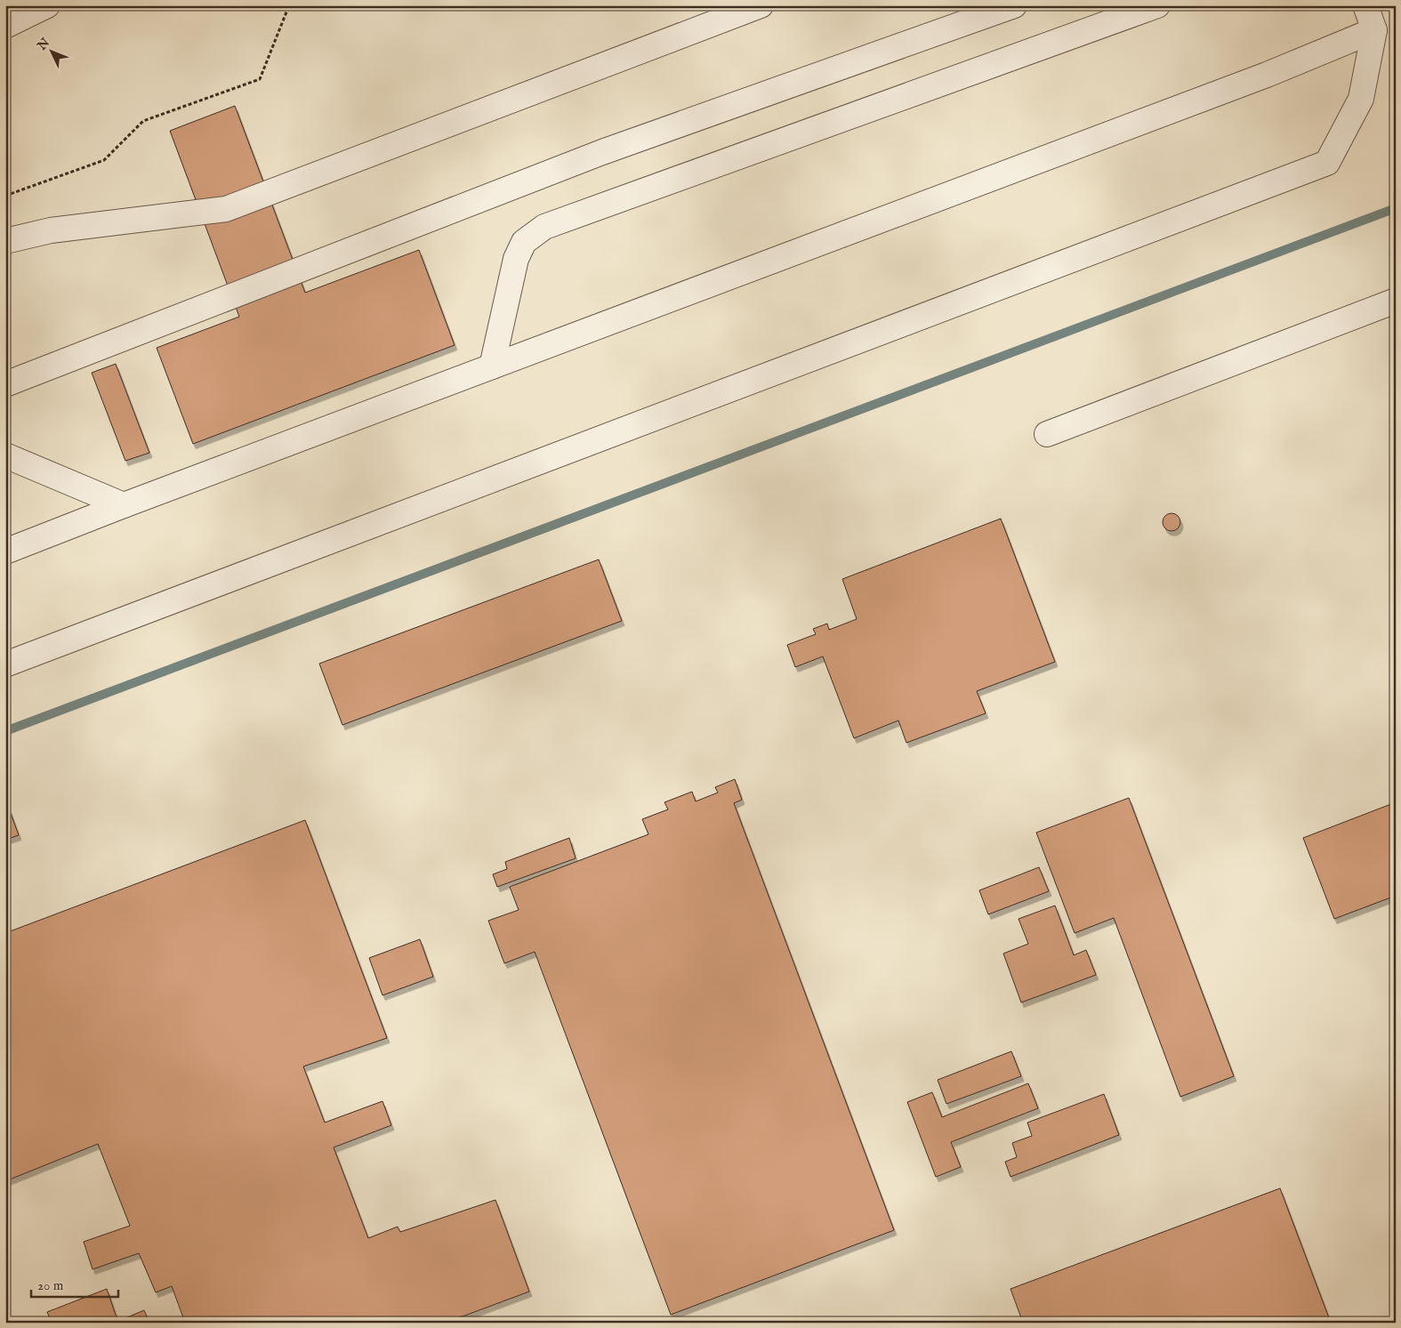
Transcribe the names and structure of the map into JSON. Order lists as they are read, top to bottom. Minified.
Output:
{"scale_bar":"20 m","north":"top left"}
